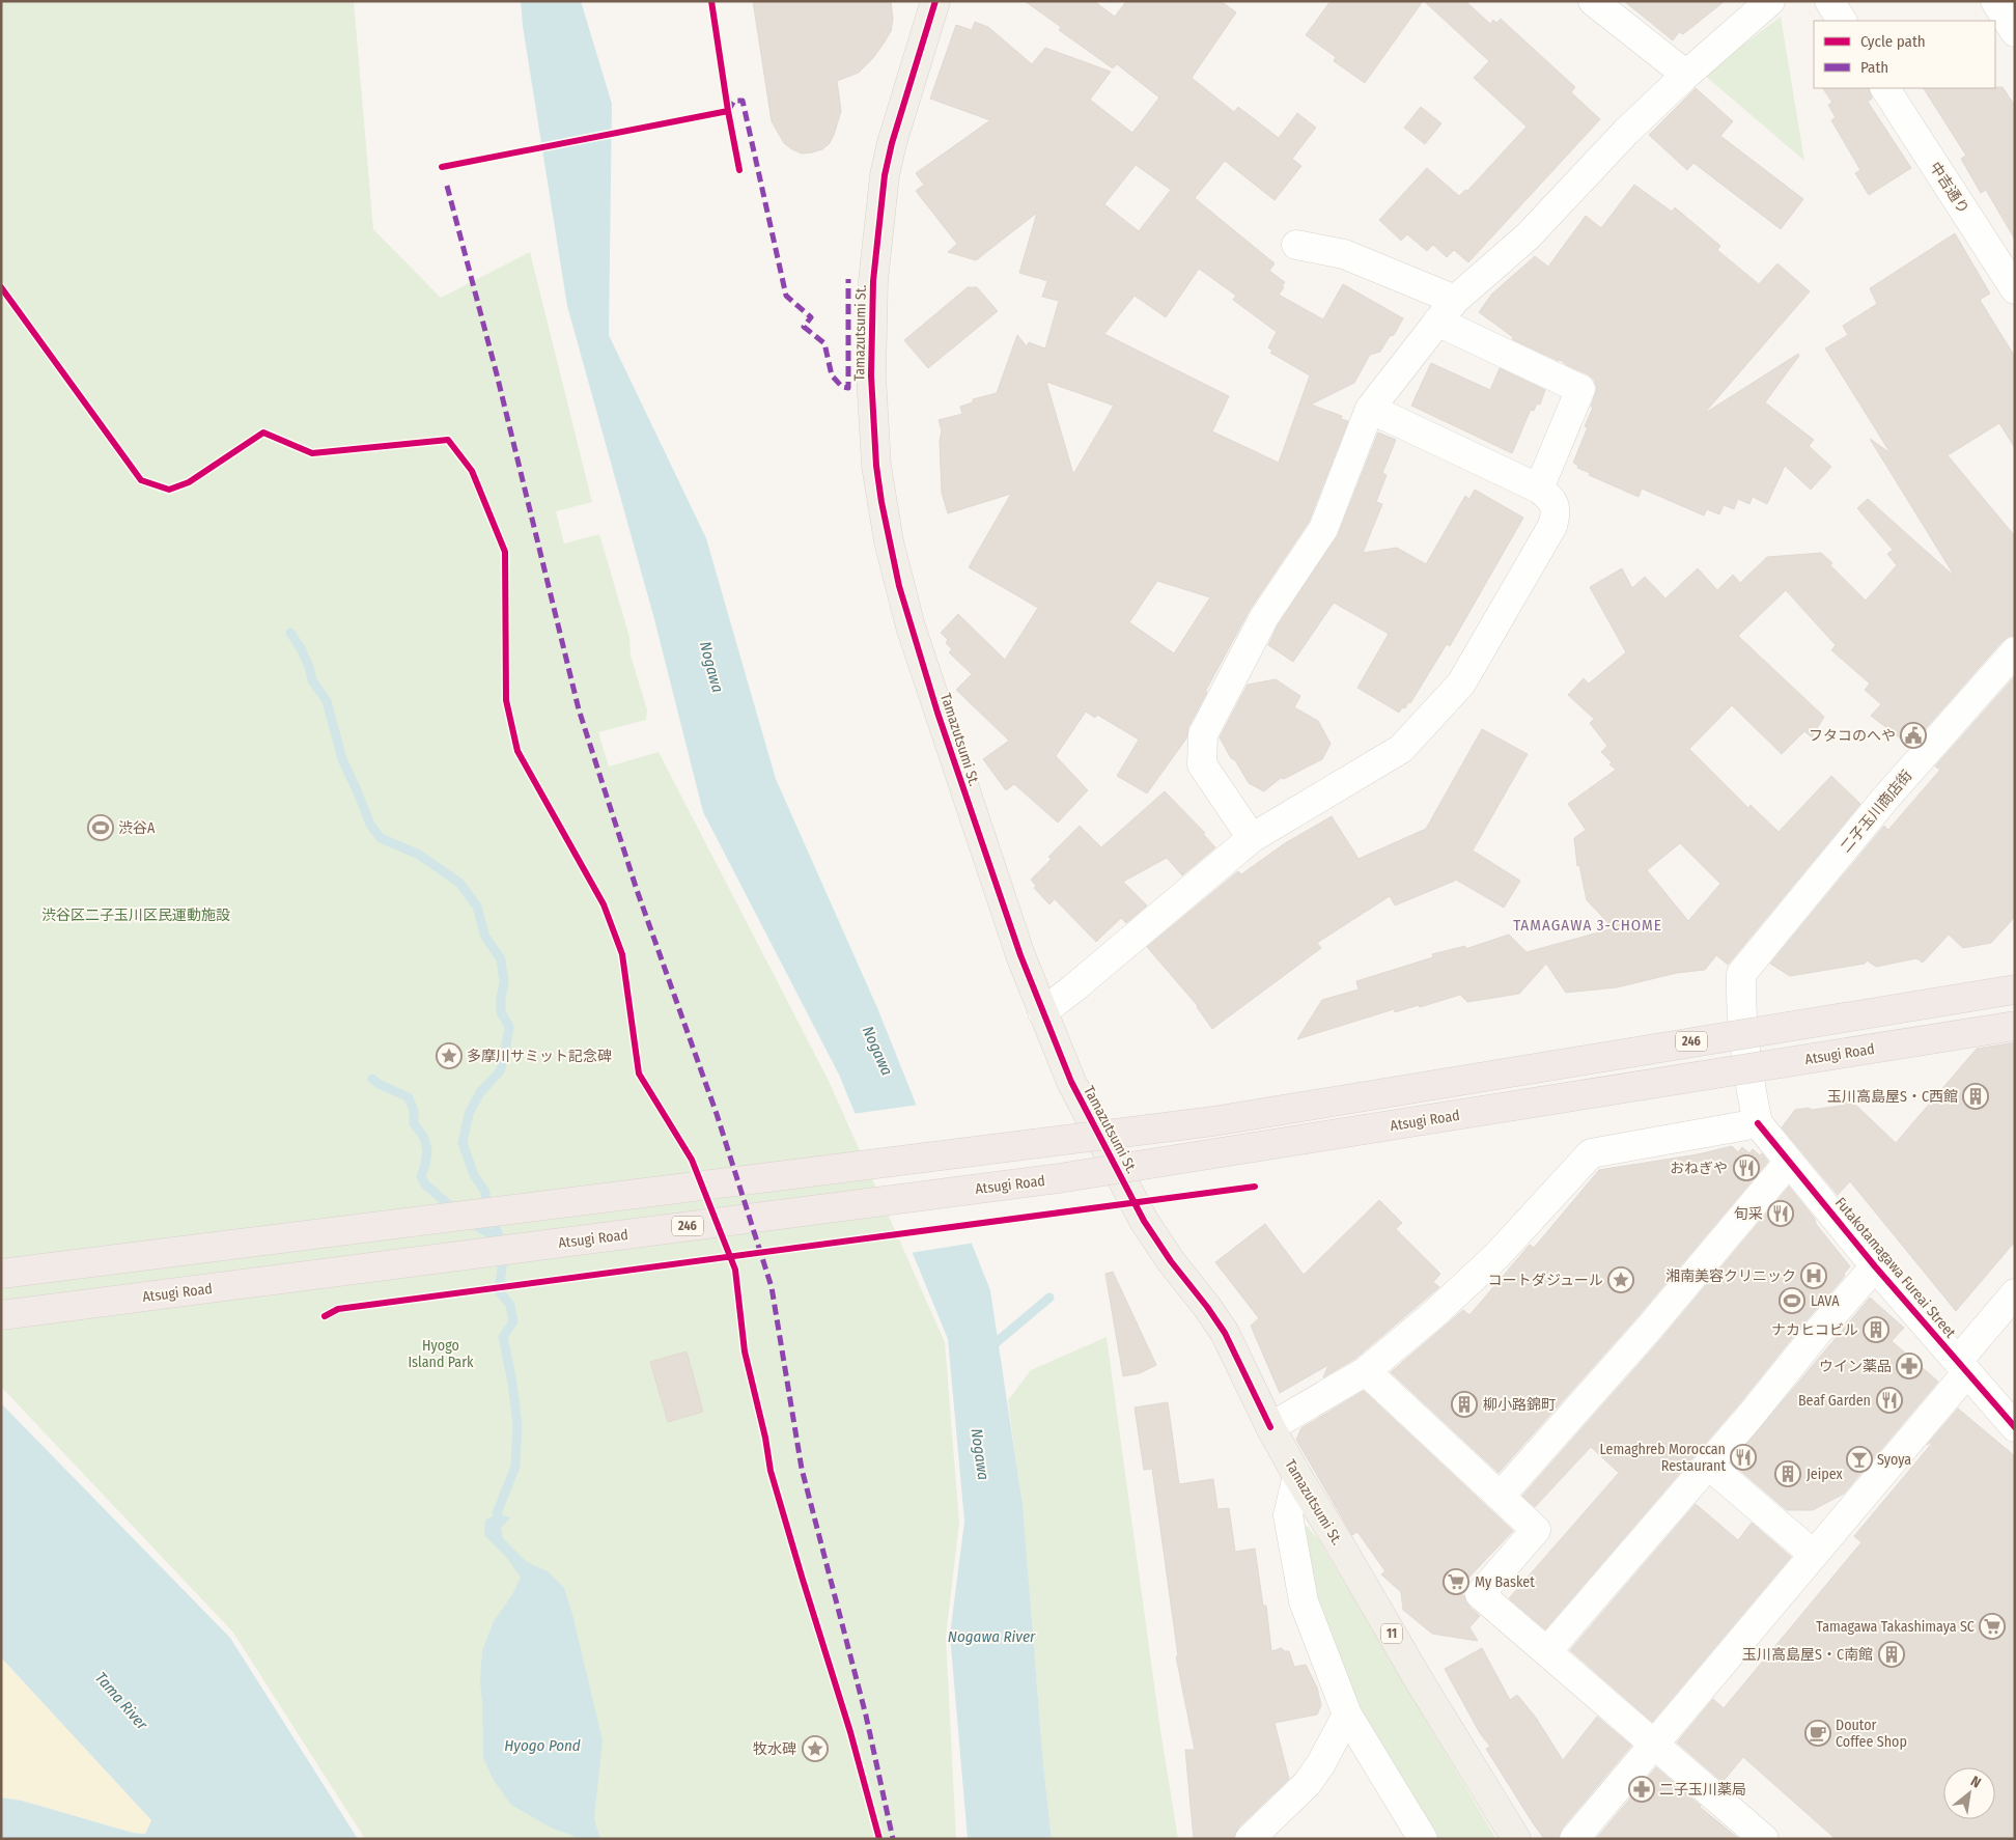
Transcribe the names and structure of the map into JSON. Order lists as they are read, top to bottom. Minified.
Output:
{"streets":{"highway":["246","Atsugi Road"],"main road":["Tamazutsumi St.","11"],"street":["中吉通り","二子玉川商店街","Futakotamagawa Fureai Street"]},"crossings":[["二子玉川商店街","Futakotamagawa Fureai Street"]],"districts":["TAMAGAWA 3-CHOME"],"water":["Nogawa","Nogawa River","Tama River","Hyogo Pond"],"parks":["渋谷区二子玉川区民運動施設","Hyogo Island Park"],"places":{"public building":["フタコのへや"],"sports":["渋谷A","LAVA"],"place":["多摩川サミット記念碑","コートダジュール","牧水碑"],"building":["玉川高島屋S・C西館","ナカヒコビル","柳小路錦町","Jeipex","玉川高島屋S・C南館"],"restaurant":["おねぎや","旬采","Beaf Garden","Lemaghreb Moroccan Restaurant"],"hospital":["湘南美容クリニック"],"pharmacy":["ウイン薬品","二子玉川薬局"],"bar":["Syoya"],"supermarket":["My Basket","Tamagawa Takashimaya SC"],"cafe":["Doutor Coffee Shop"]},"legend":["Cycle path","Path"],"north":"top right"}
